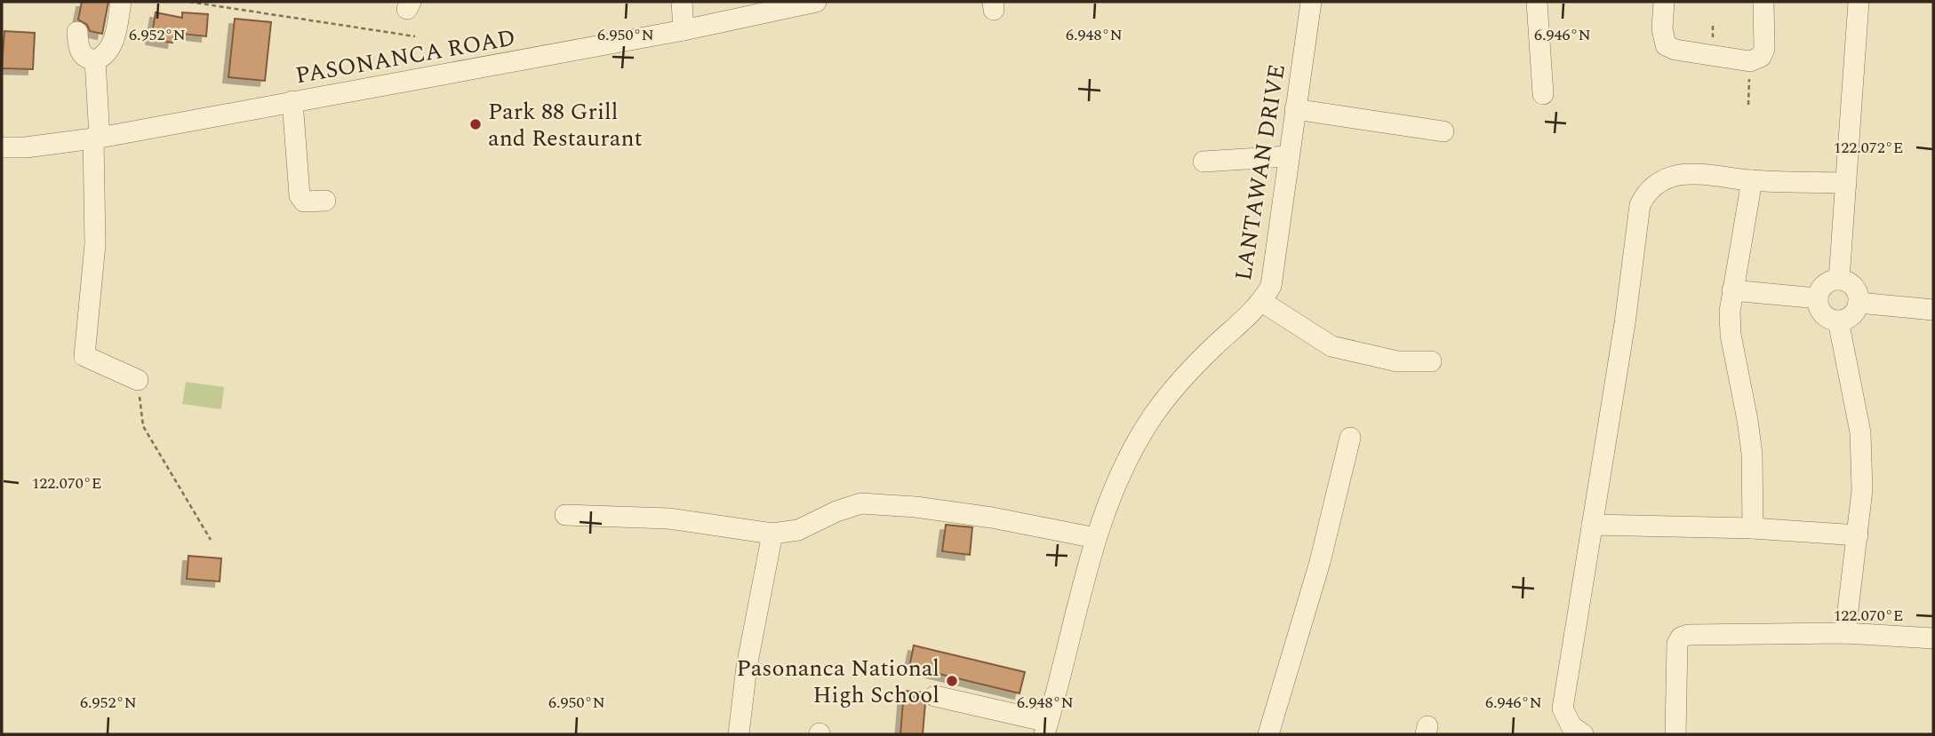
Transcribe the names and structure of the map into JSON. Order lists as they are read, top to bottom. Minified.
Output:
{"streets":{"street":["PASONANCA ROAD","LANTAWAN DRIVE"]},"places":["Park 88 Grill and Restaurant","Pasonanca National High School"],"coordinates":["6.952°N","6.950°N","6.948°N","6.946°N","122.072°E","122.070°E"]}
